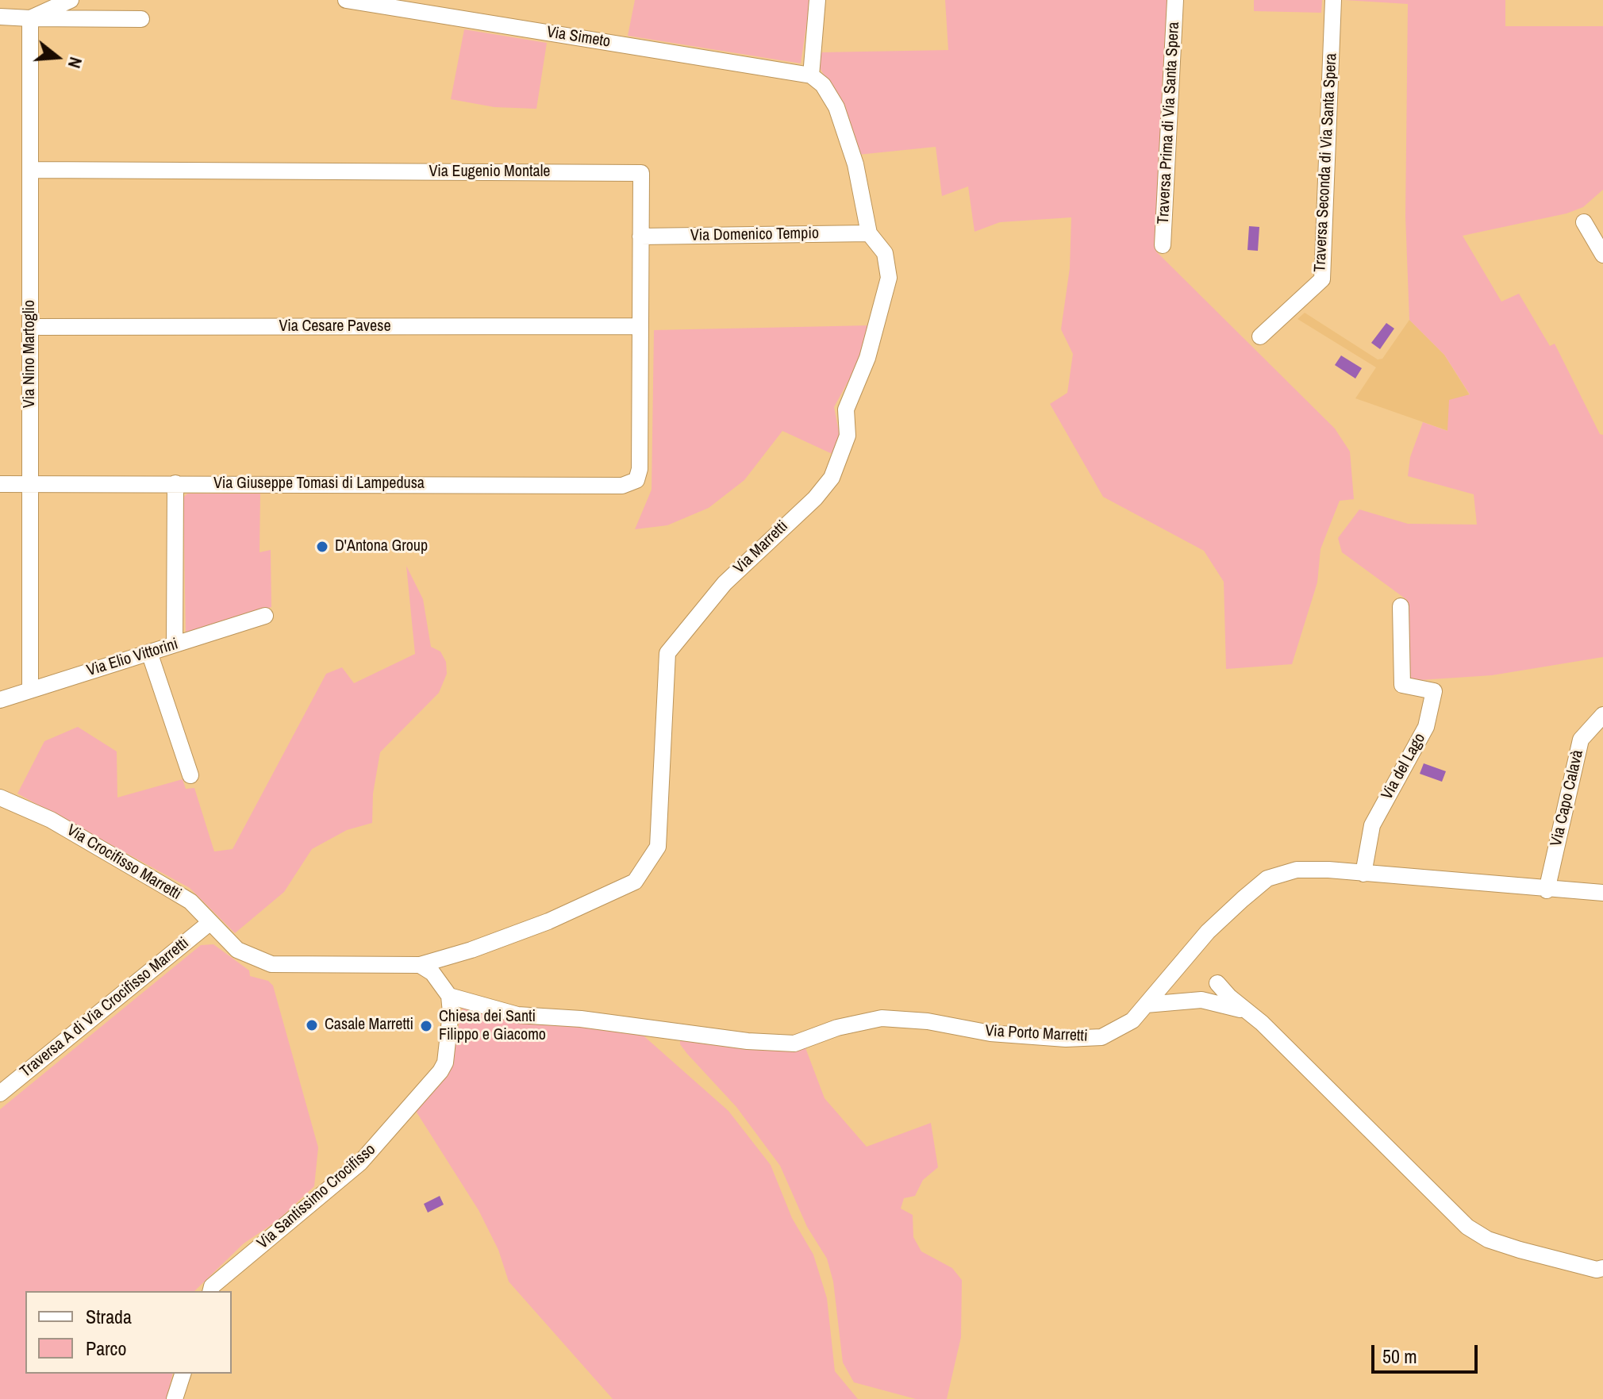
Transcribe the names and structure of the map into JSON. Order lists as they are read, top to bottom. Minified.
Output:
{"streets":{"street":["Via Simeto","Traversa Prima di Via Santa Spera","Traversa Seconda di Via Santa Spera","Via Eugenio Montale","Via Domenico Tempio","Via Cesare Pavese","Via Nino Martoglio","Via Giuseppe Tomasi di Lampedusa","Via Marretti","Via Elio Vittorini","Via del Lago","Via Capo Calavà","Via Crocifisso Marretti","Traversa A di Via Crocifisso Marretti","Via Porto Marretti","Via Santissimo Crocifisso"]},"crossings":[["Via Simeto","Via Marretti"],["Via Eugenio Montale","Via Domenico Tempio"],["Via Eugenio Montale","Via Cesare Pavese"],["Via Eugenio Montale","Via Nino Martoglio"],["Via Eugenio Montale","Via Giuseppe Tomasi di Lampedusa"],["Via Domenico Tempio","Via Marretti"],["Via Cesare Pavese","Via Nino Martoglio"],["Via Nino Martoglio","Via Giuseppe Tomasi di Lampedusa"],["Via Nino Martoglio","Via Elio Vittorini"],["Via Marretti","Via Crocifisso Marretti"],["Via del Lago","Via Porto Marretti"],["Via Capo Calavà","Via Porto Marretti"],["Via Crocifisso Marretti","Traversa A di Via Crocifisso Marretti"],["Via Porto Marretti","Via Santissimo Crocifisso"]],"places":["D'Antona Group","Casale Marretti","Chiesa dei Santi Filippo e Giacomo"],"legend":["Strada","Parco"],"scale_bar":"50 m","north":"right"}
